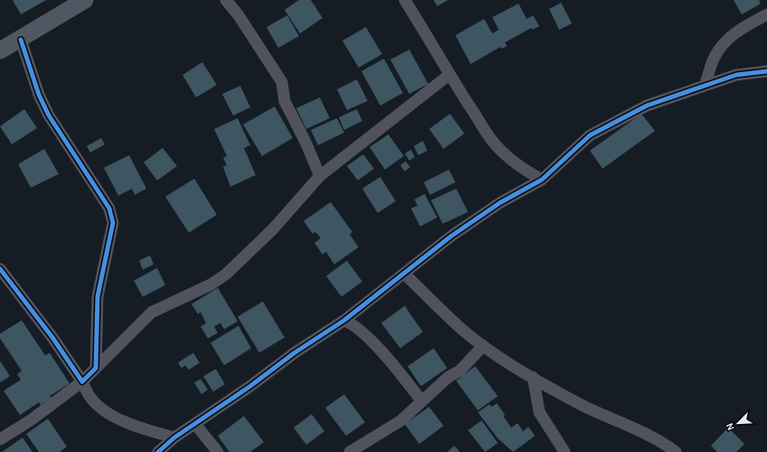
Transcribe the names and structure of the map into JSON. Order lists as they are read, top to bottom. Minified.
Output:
{"north":"bottom left"}
